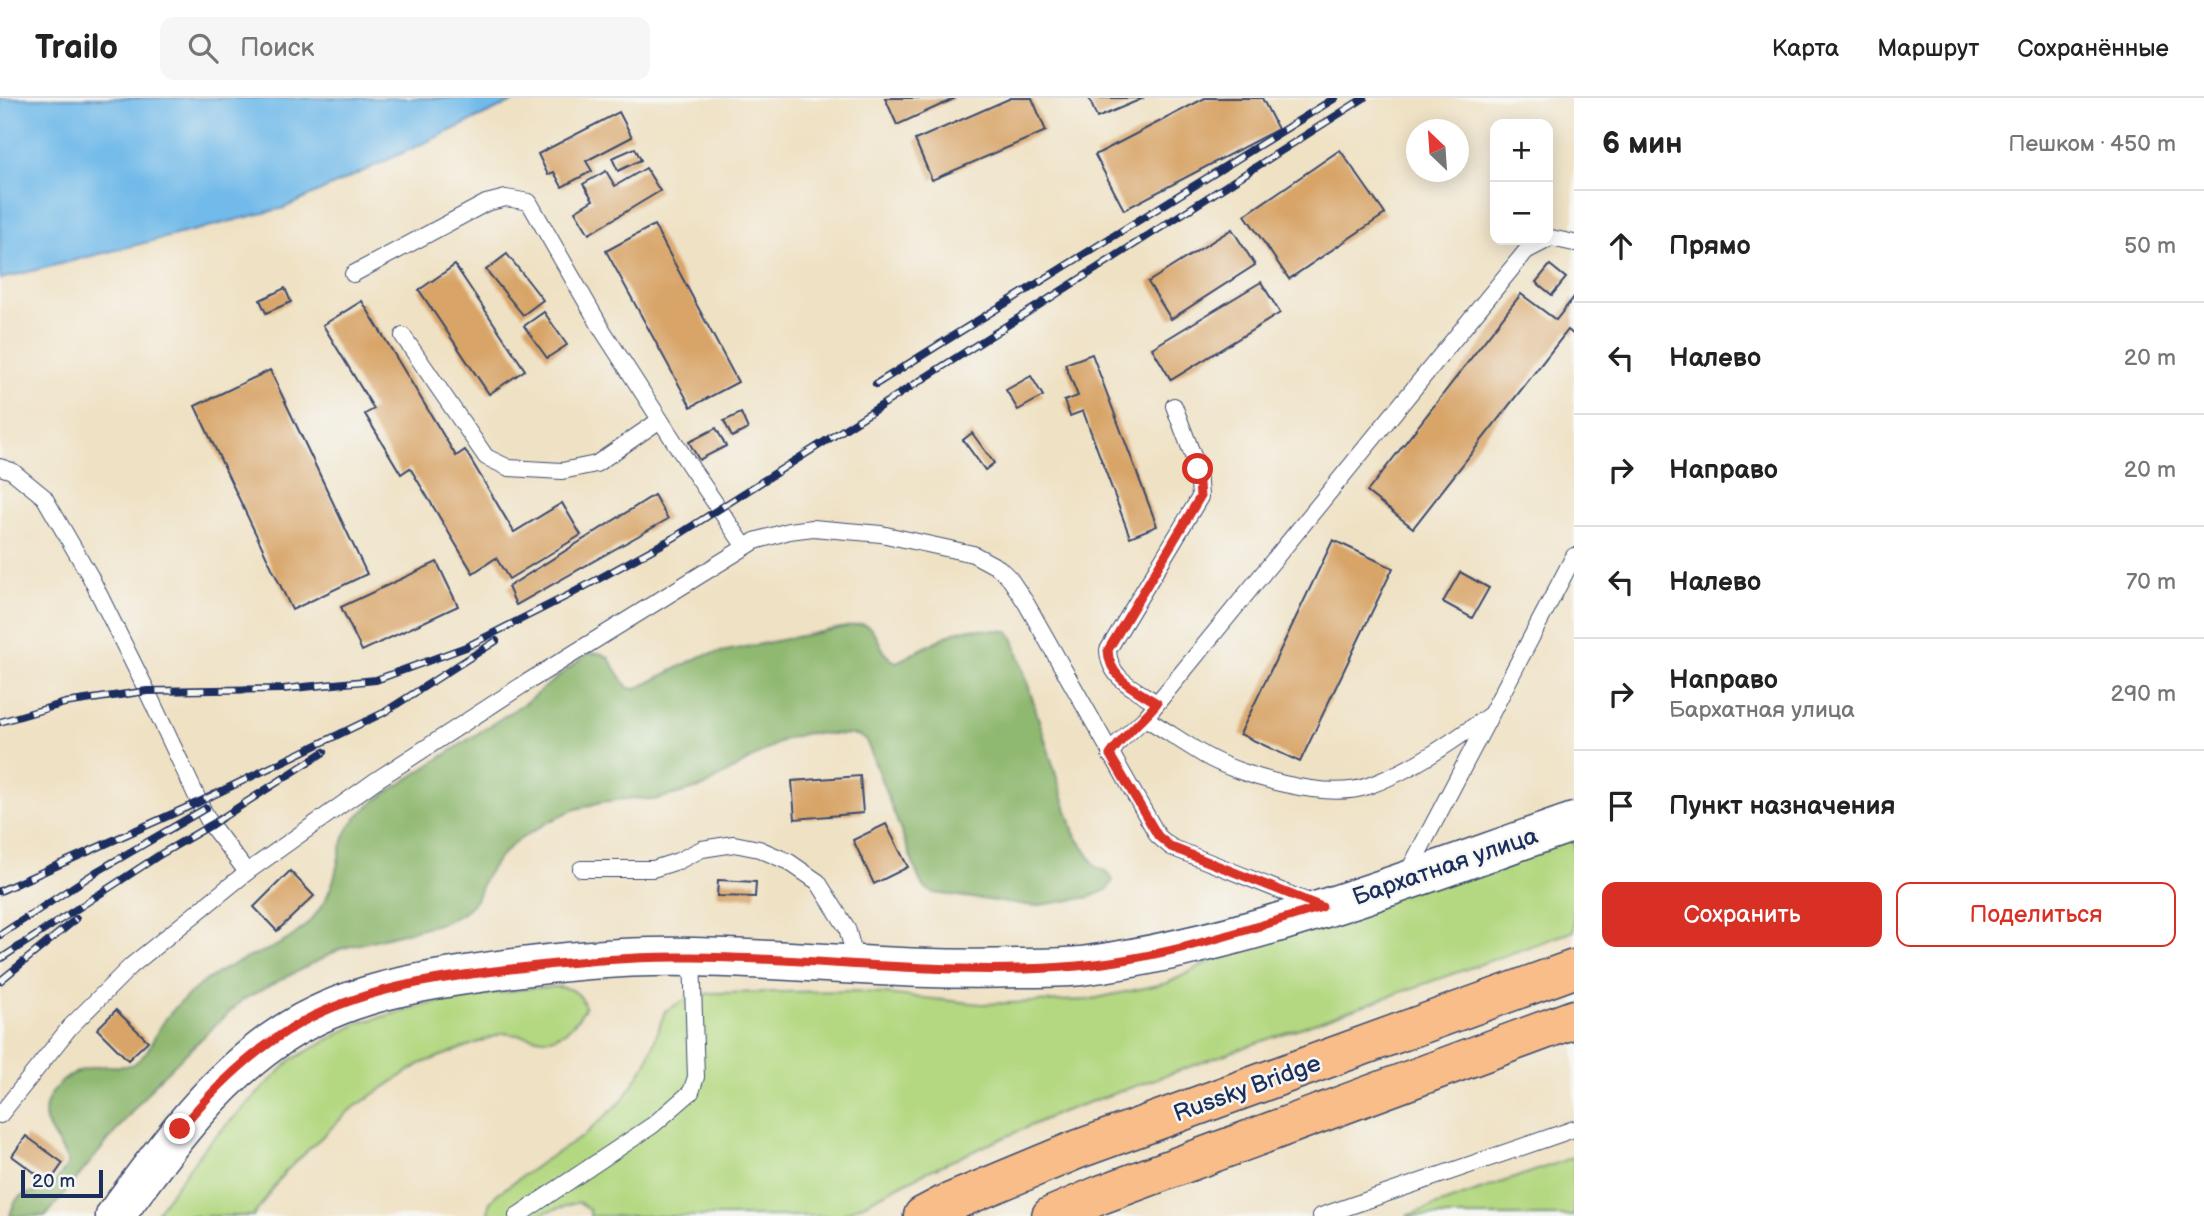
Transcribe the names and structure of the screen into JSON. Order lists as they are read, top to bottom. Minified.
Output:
{"streets":{"main road":["Russky Bridge"],"street":["Бархатная улица"]},"scale_bar":"20 m","north":"top left","page":{"header":"Trailo","search":"Поиск","nav":["Карта","Маршрут","Сохранённые"],"heading":["6 мин","Пешком · 450 m"],"map_buttons":["+","−"],"list":[["Прямо","50 m"],["Налево","20 m"],["Направо","20 m"],["Налево","70 m"],["Направо","Бархатная улица","290 m"],"Пункт назначения"],"buttons":["Сохранить","Поделиться"],"scale":"20 m"}}
